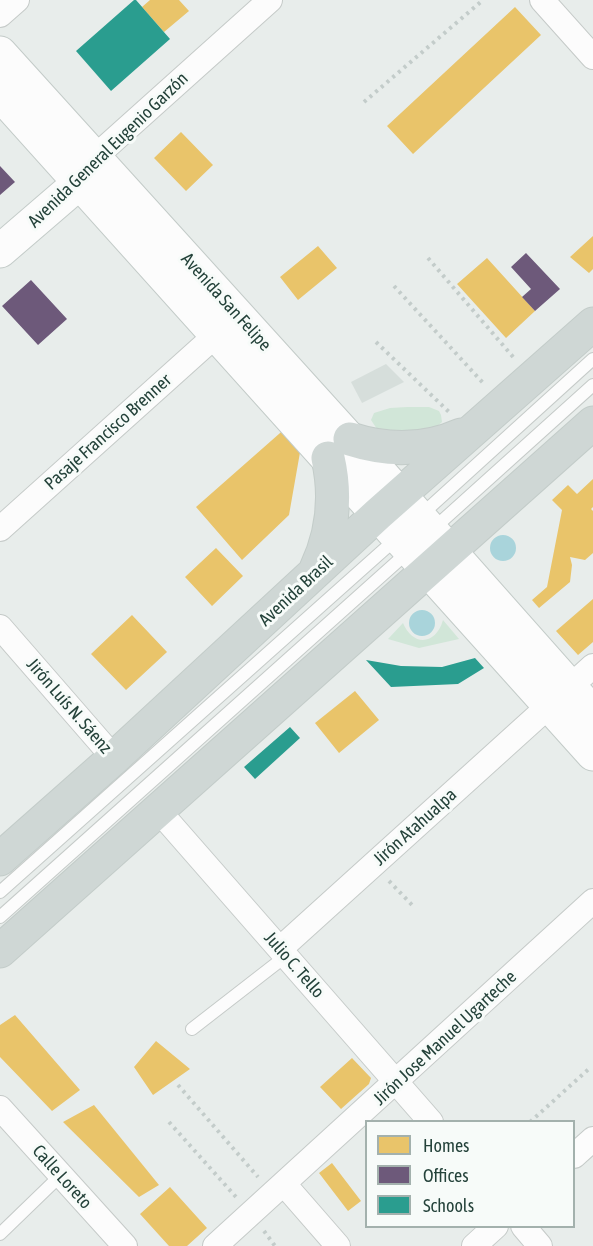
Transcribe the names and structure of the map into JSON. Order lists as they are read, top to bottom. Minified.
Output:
{"streets":{"main road":["Avenida General Eugenio Garzón","Avenida San Felipe","Avenida Brasil"],"street":["Pasaje Francisco Brenner","Jirón Luís N. Sáenz","Jirón Atahualpa","Julio C. Tello","Jirón Jose Manuel Ugarteche","Calle Loreto"]},"crossings":[["Avenida General Eugenio Garzón","Avenida San Felipe"],["Avenida San Felipe","Pasaje Francisco Brenner"],["Avenida San Felipe","Avenida Brasil"],["Avenida San Felipe","Jirón Atahualpa"],["Avenida Brasil","Jirón Luís N. Sáenz"],["Avenida Brasil","Julio C. Tello"],["Jirón Atahualpa","Julio C. Tello"],["Julio C. Tello","Jirón Jose Manuel Ugarteche"]],"legend":["Homes","Offices","Schools"]}
